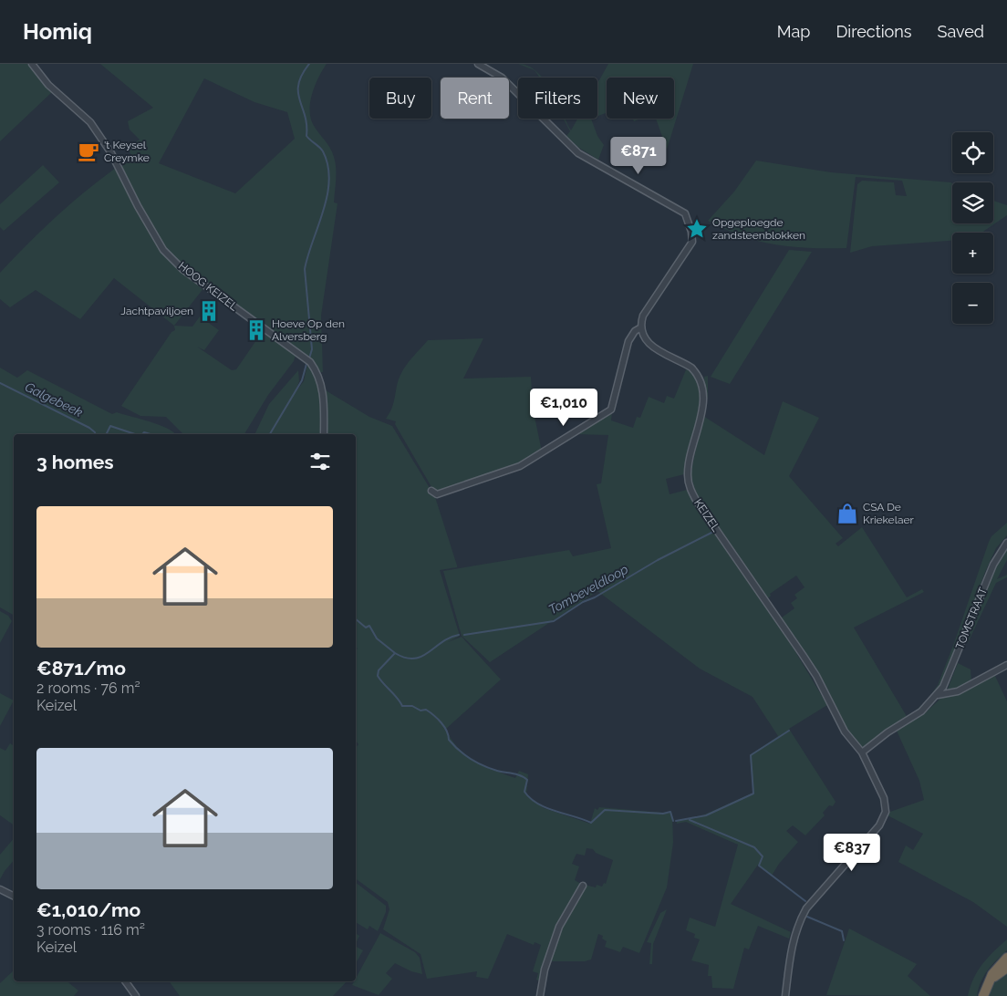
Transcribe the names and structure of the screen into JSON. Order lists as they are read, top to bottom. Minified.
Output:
{"streets":{"street":["HOOG KEIZEL","KEIZEL","TOMSTRAAT"]},"crossings":[["KEIZEL","TOMSTRAAT"]],"water":["Galgebeek","Tombeveldloop"],"places":{"cafe":["'t Keysel Creymke"],"place":["Opgeploegde zandsteenblokken"],"building":["Jachtpaviljoen","Hoeve Op den Alversberg"],"shop":["CSA De Kriekelaer"]},"page":{"header":"Homiq","nav":["Map","Directions","Saved"],"chip":["Buy","Rent","Filters","New"],"map_buttons":["+","−"],"price":["€871","€1,010","€837"],"heading":"3 homes","list":[{"name":"€871/mo","note":"2 rooms · 76 m² · Keizel"},{"name":"€1,010/mo","note":"3 rooms · 116 m² · Keizel"}]}}
